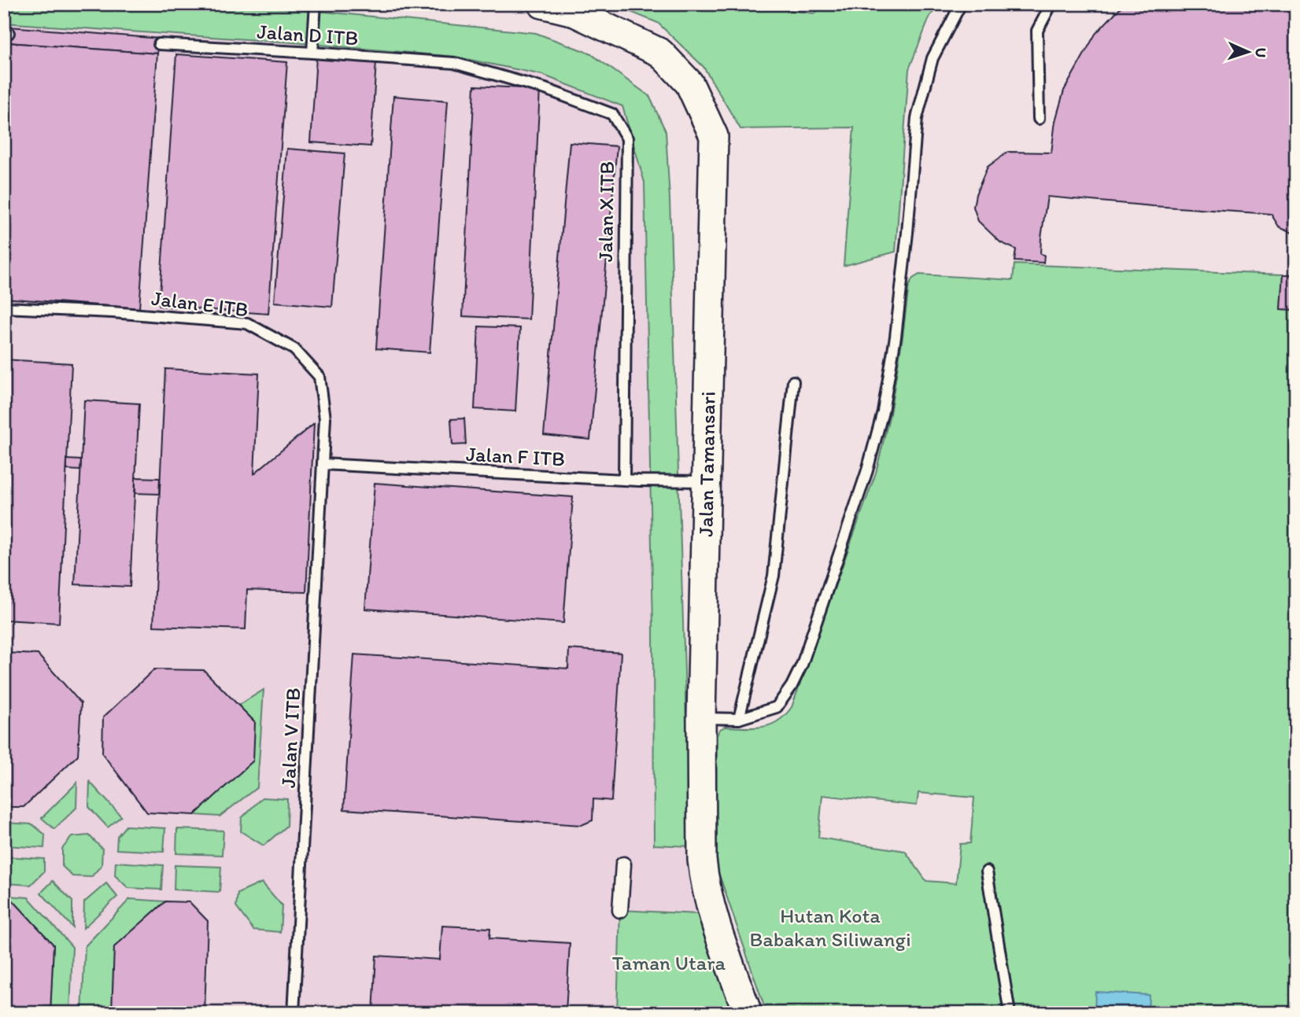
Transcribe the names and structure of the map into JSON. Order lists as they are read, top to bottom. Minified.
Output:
{"streets":{"main road":["Jalan Tamansari"],"lane":["Jalan D ITB","Jalan X ITB","Jalan E ITB","Jalan F ITB","Jalan V ITB"]},"crossings":[["Jalan D ITB","Jalan X ITB"],["Jalan X ITB","Jalan F ITB"],["Jalan E ITB","Jalan F ITB"],["Jalan E ITB","Jalan V ITB"],["Jalan F ITB","Jalan Tamansari"],["Jalan F ITB","Jalan V ITB"]],"parks":["Hutan Kota Babakan Siliwangi","Taman Utara"],"north":"right"}
